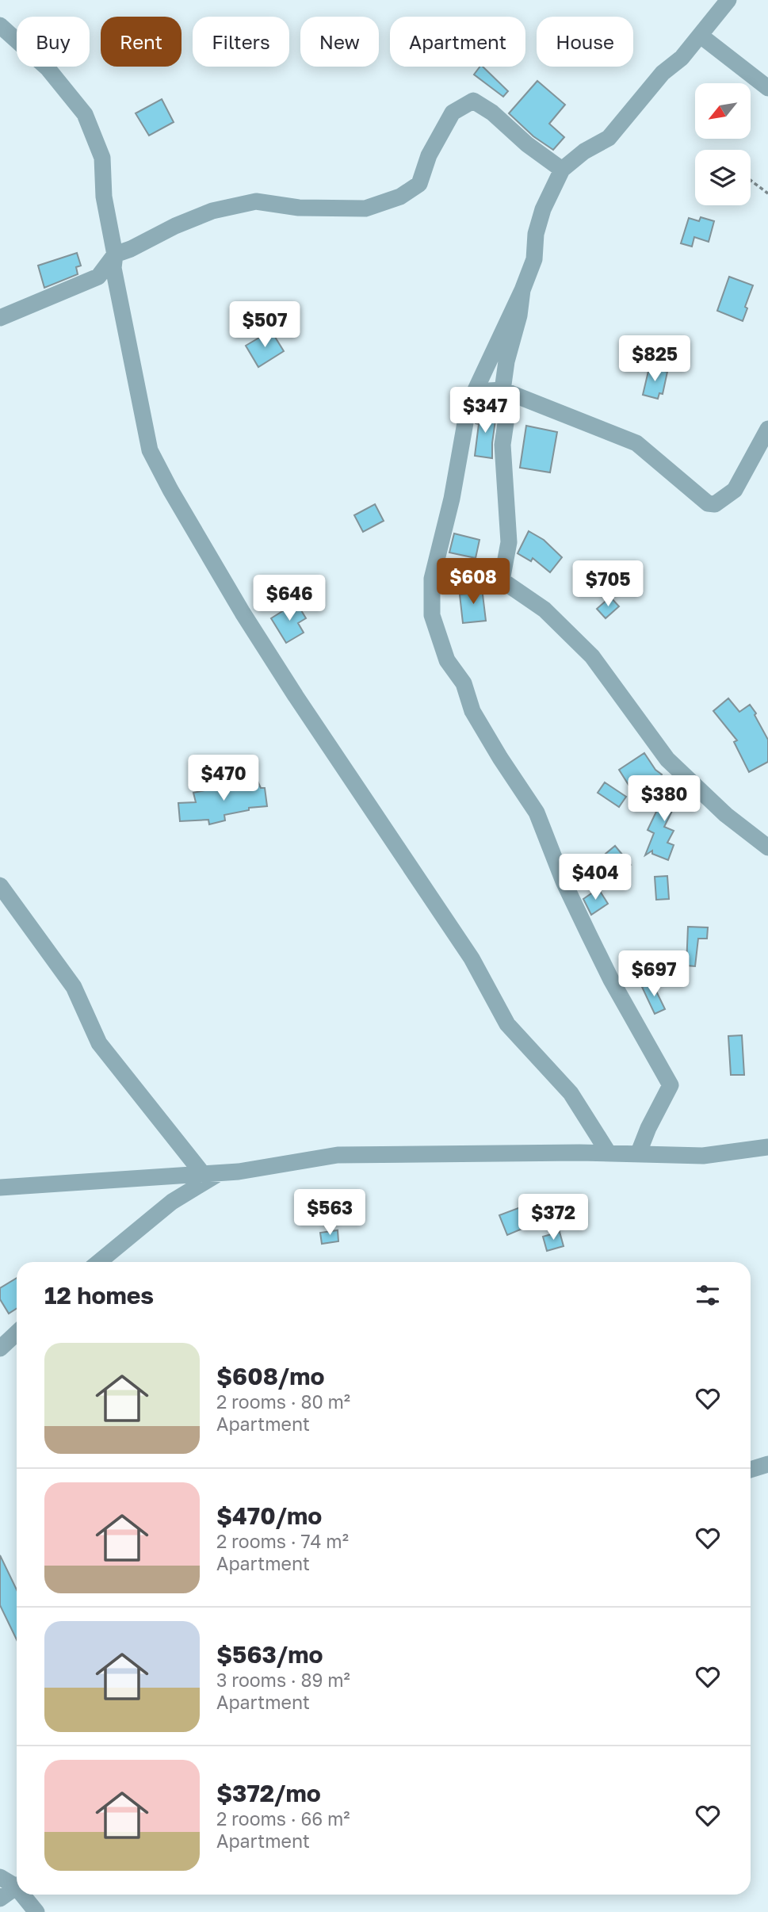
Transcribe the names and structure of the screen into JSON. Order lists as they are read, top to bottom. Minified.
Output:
{"north":"bottom left","page":{"chip":["Buy","Rent","Filters","New","Apartment","House"],"price":["$507","$825","$347","$608","$705","$646","$470","$380","$404","$697","$563","$372"],"heading":"12 homes","list":[{"name":"$608/mo","note":"2 rooms · 80 m² · Apartment"},{"name":"$470/mo","note":"2 rooms · 74 m² · Apartment"},{"name":"$563/mo","note":"3 rooms · 89 m² · Apartment"},{"name":"$372/mo","note":"2 rooms · 66 m² · Apartment"}]}}
